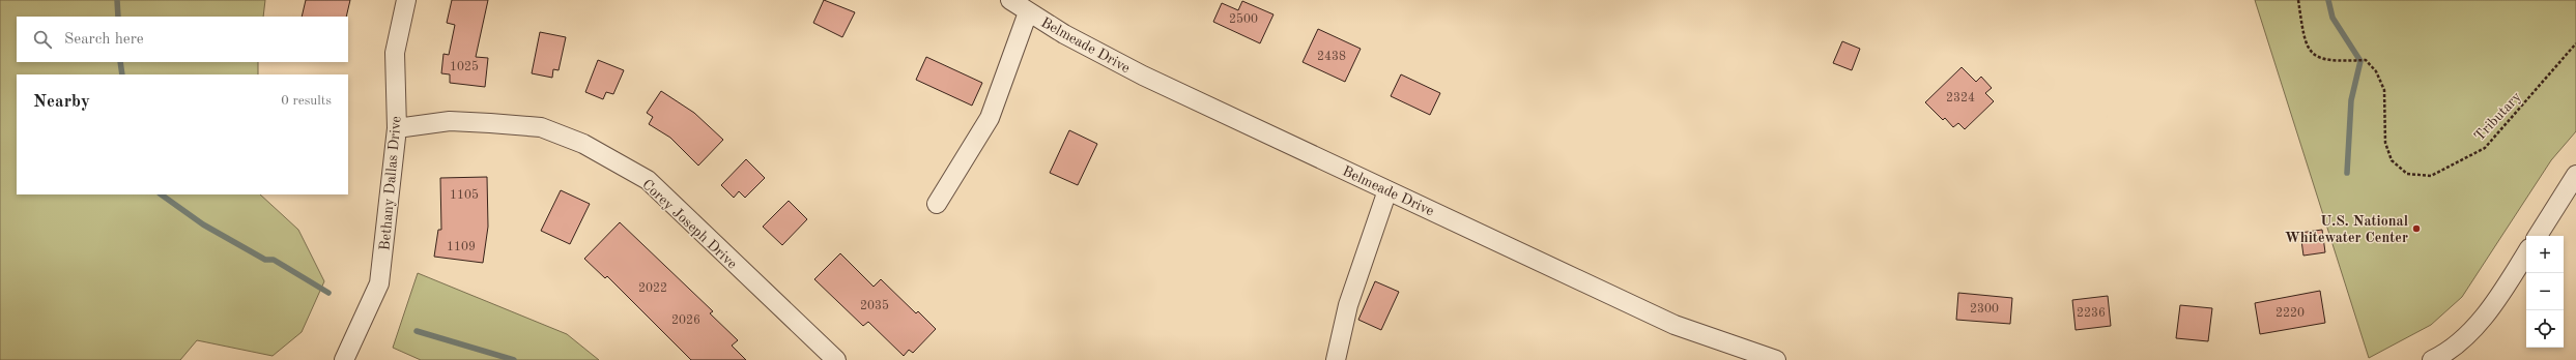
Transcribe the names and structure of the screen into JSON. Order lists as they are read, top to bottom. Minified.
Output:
{"streets":{"street":["Belmeade Drive","Bethany Dallas Drive","Corey Joseph Drive"],"path":["Tributary"]},"crossings":[["Bethany Dallas Drive","Corey Joseph Drive"]],"places":["U.S. National Whitewater Center"],"house_numbers":["2500","2438","1025","2324","1105","1109","2022","2035","2300","2236","2220","2026"],"page":{"search":"Search here","heading":["Nearby","0 results"],"map_buttons":["+","−"]}}
